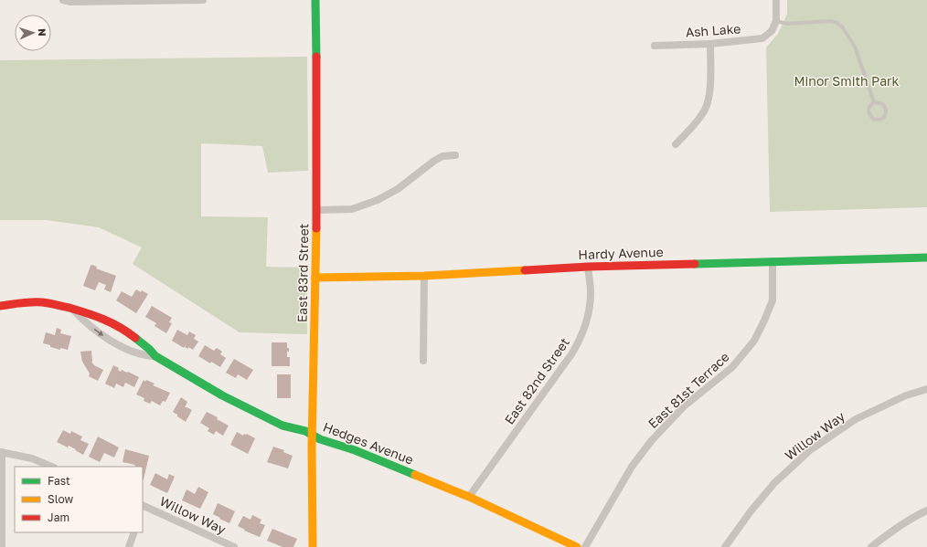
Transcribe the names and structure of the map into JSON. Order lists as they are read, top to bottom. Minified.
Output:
{"streets":{"street":["Ash Lake","Hardy Avenue","East 83rd Street","East 82nd Street","East 81st Terrace","Willow Way","Hedges Avenue"]},"crossings":[["Hardy Avenue","East 83rd Street"],["Hardy Avenue","East 82nd Street"],["Hardy Avenue","East 81st Terrace"],["East 83rd Street","Hedges Avenue"],["East 82nd Street","Hedges Avenue"]],"parks":["Minor Smith Park"],"legend":["Fast","Slow","Jam"],"north":"right"}
